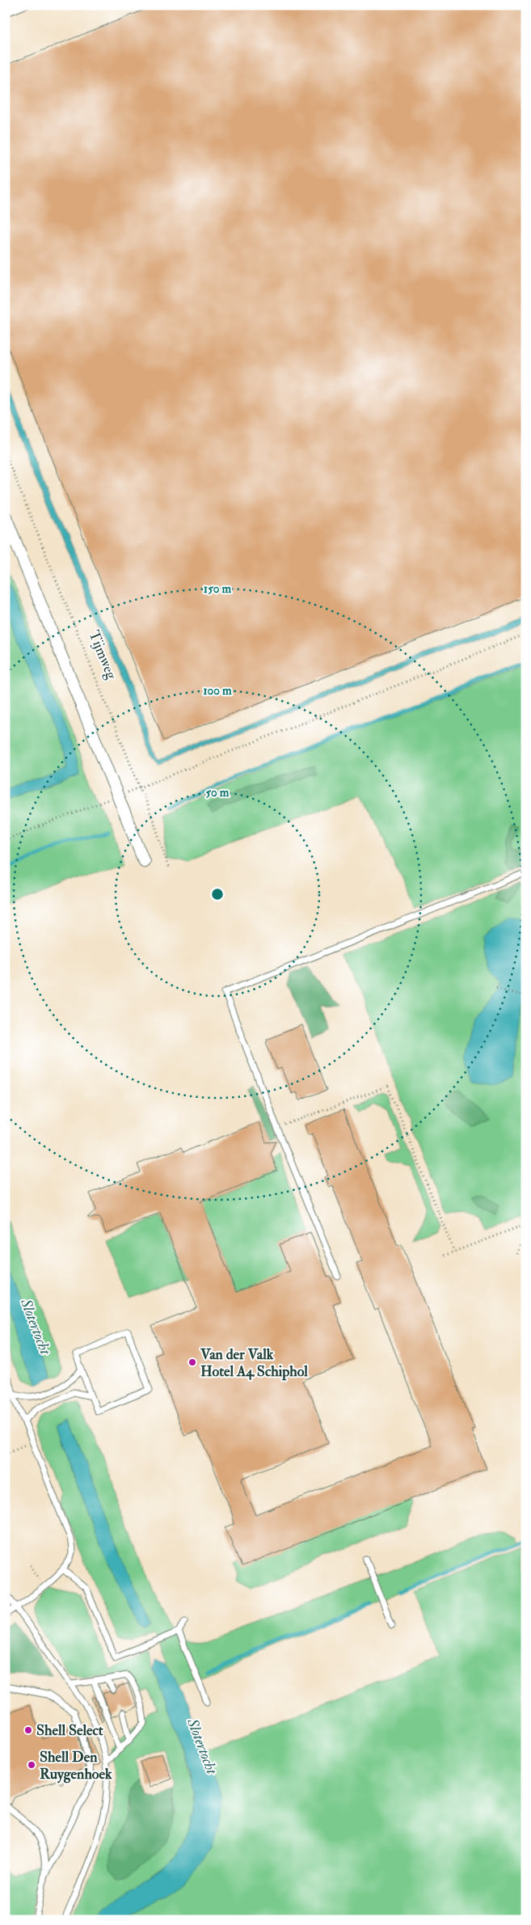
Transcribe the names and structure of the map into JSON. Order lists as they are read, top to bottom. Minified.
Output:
{"streets":{"path":["Tijmweg"]},"water":["Slotertocht"],"places":["Van der Valk Hotel A4 Schiphol","Shell Select","Shell Den Ruygenhoek"],"rings":["150 m","100 m","50 m"]}
